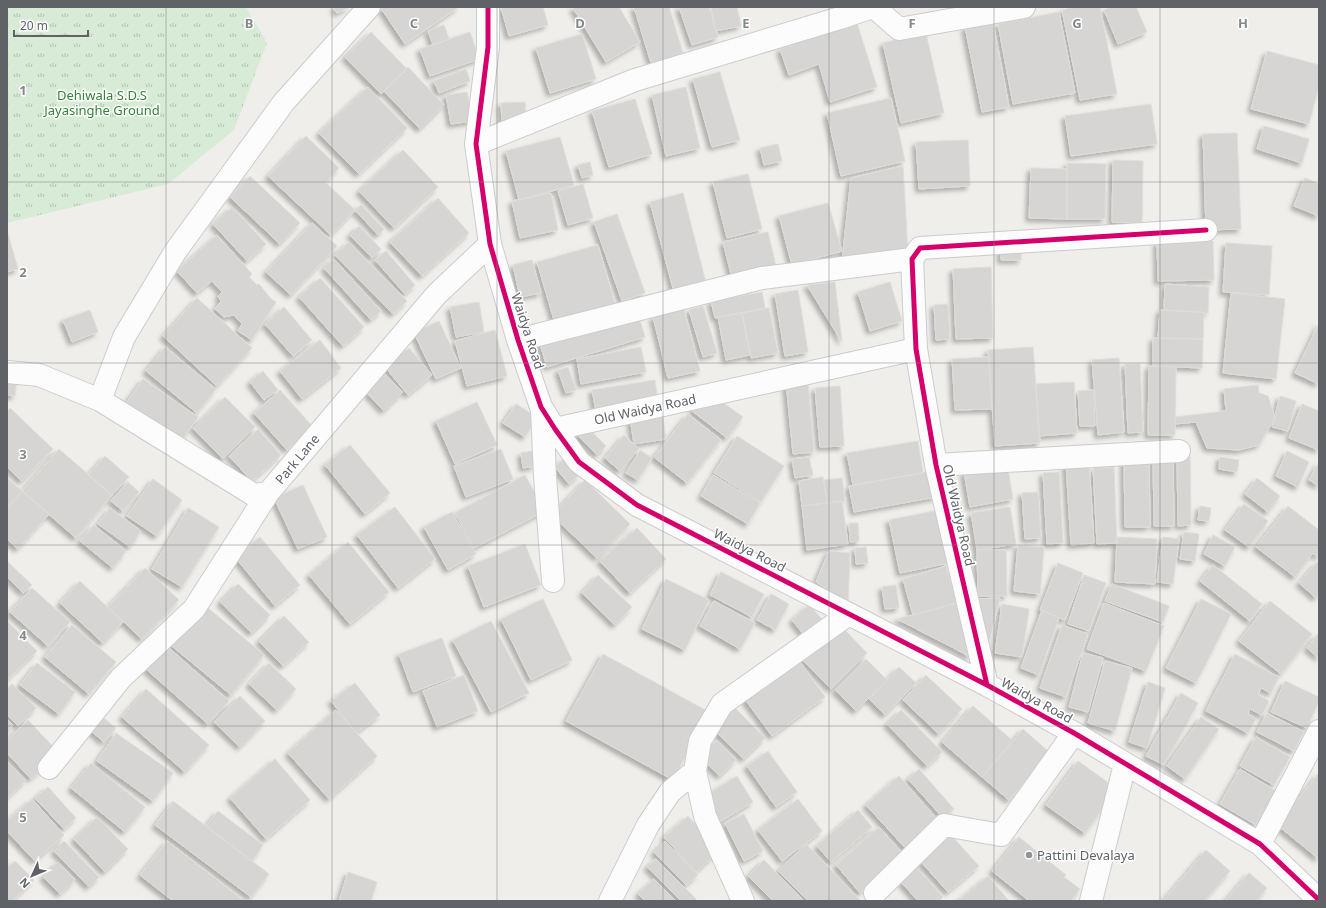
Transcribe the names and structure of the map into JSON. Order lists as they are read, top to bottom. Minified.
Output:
{"streets":{"street":["Waidya Road","Old Waidya Road","Park Lane"]},"crossings":[["Waidya Road","Old Waidya Road"],["Waidya Road","Park Lane"]],"parks":["Dehiwala S.D.S Jayasinghe Ground"],"places":["Pattini Devalaya"],"scale_bar":"20 m","north":"bottom left","grid":{"columns":["B","C","D","E","F","G","H"],"rows":["1","2","3","4","5"]}}
